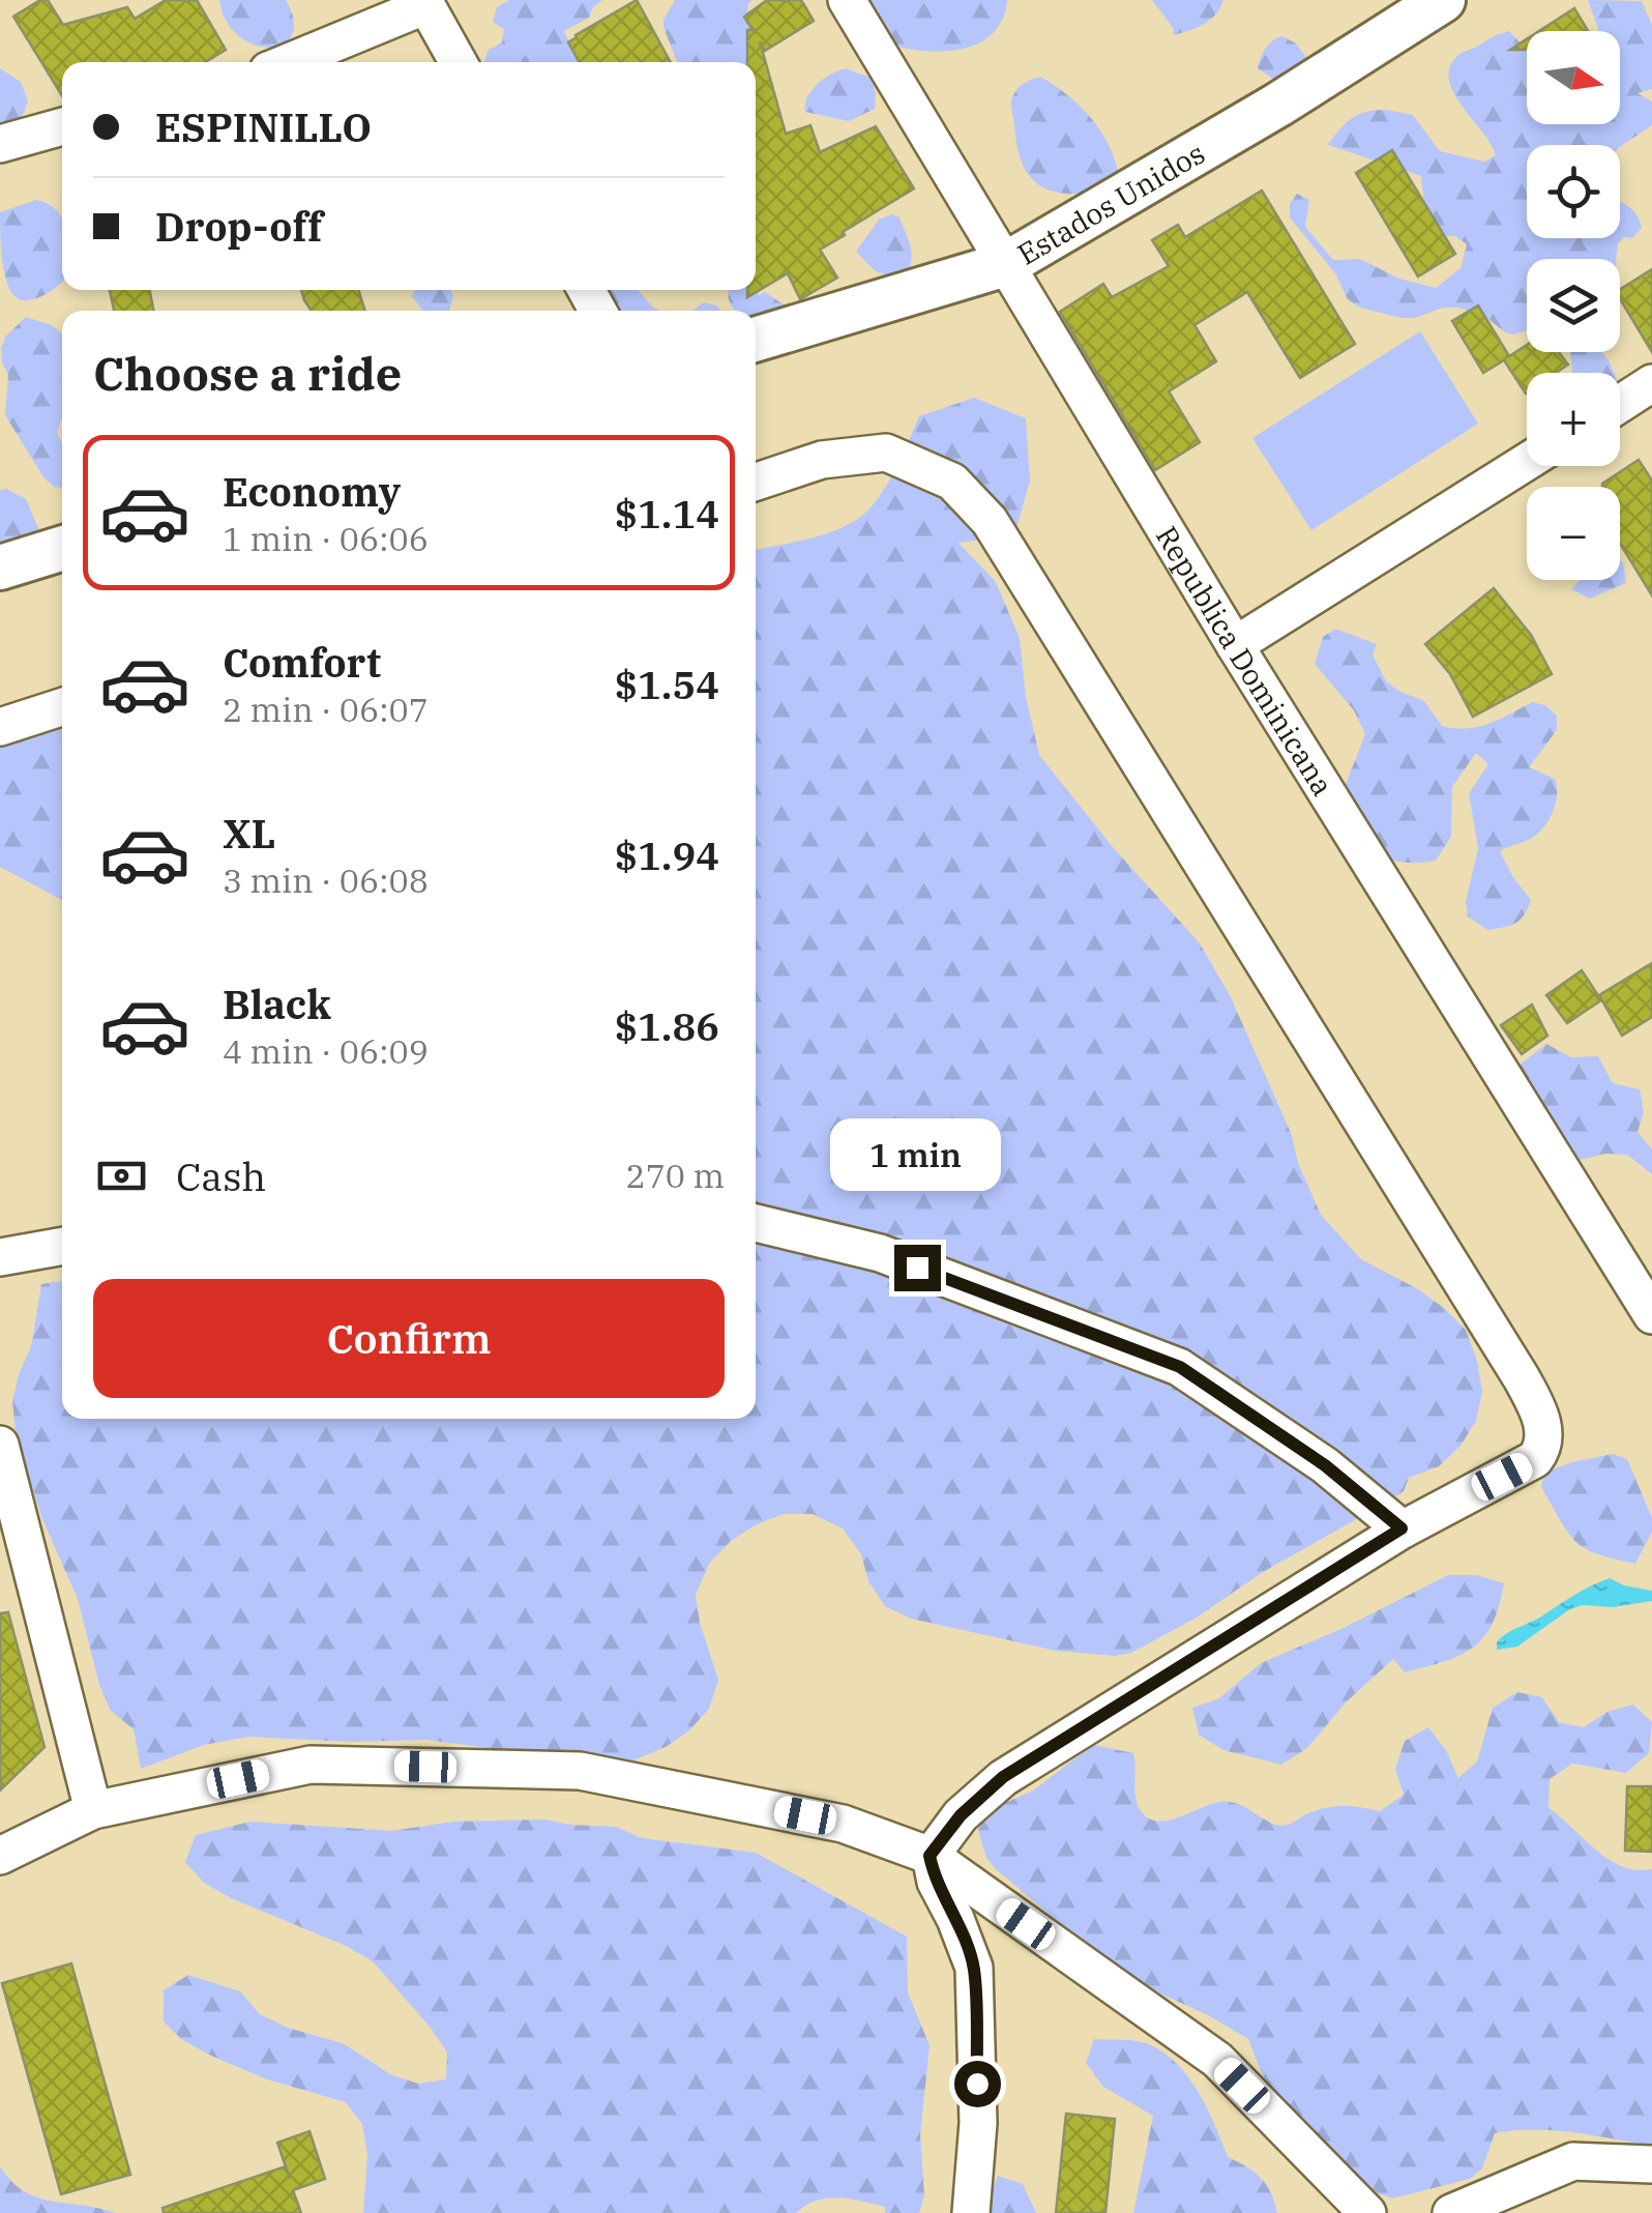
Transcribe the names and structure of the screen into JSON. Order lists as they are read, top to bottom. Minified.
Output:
{"streets":{"street":["Estados Unidos","Republica Dominicana"]},"crossings":[["Estados Unidos","Republica Dominicana"]],"north":"right","page":{"map_buttons":["+","−"],"banner":["ESPINILLO","Drop-off"],"heading":"Choose a ride","list":[{"name":"Economy","note":"1 min · 06:06","value":"$1.14"},{"name":"Comfort","note":"2 min · 06:07","value":"$1.54"},{"name":"XL","note":"3 min · 06:08","value":"$1.94"},{"name":"Black","note":"4 min · 06:09","value":"$1.86"}],"bubble":"1 min","pay":["Cash","270 m"],"buttons":"Confirm"}}
